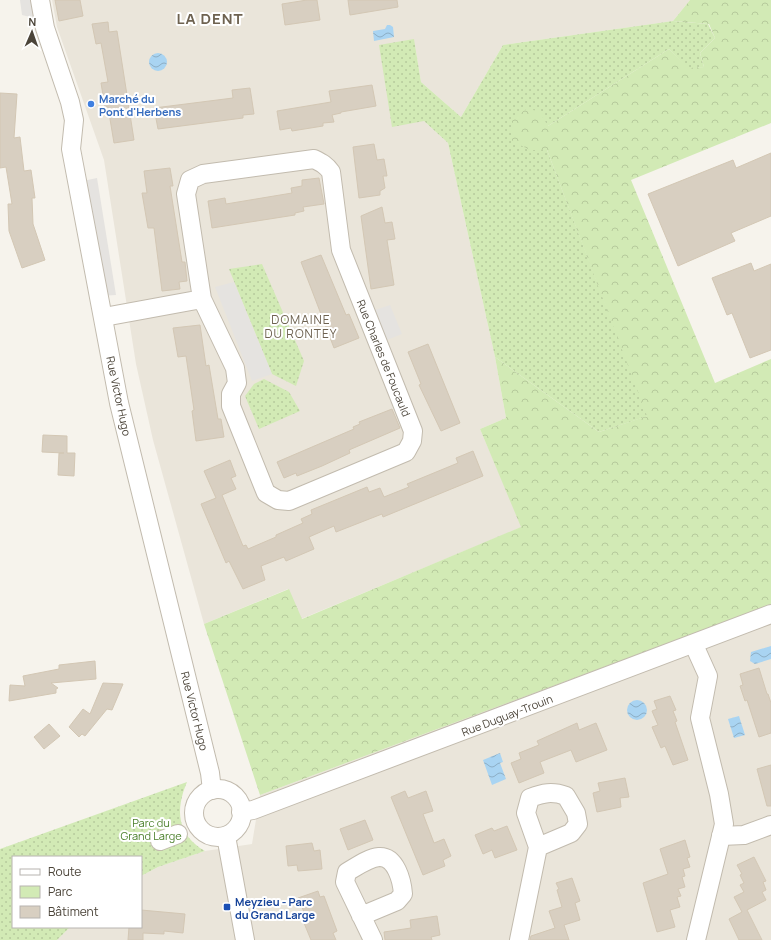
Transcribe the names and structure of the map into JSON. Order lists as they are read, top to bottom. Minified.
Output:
{"streets":{"street":["Rue Charles de Foucauld","Rue Victor Hugo","Rue Duguay-Trouin"]},"crossings":[["Rue Victor Hugo","Rue Duguay-Trouin"]],"districts":["LA DENT","DOMAINE DU RONTEY"],"parks":["Parc du Grand Large"],"places":{"other":["Marché du Pont d'Herbens"],"transit":["Meyzieu - Parc du Grand Large"]},"legend":["Route","Parc","Bâtiment"],"north":"top"}
